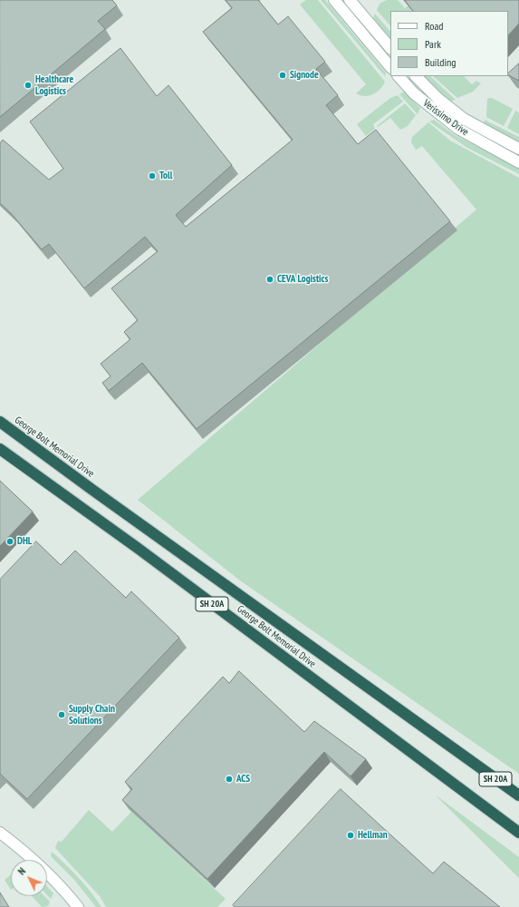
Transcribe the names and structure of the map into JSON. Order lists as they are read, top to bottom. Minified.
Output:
{"streets":{"highway":["George Bolt Memorial Drive","SH 20A"],"street":["Verissimo Drive"]},"places":["Signode","Healthcare Logistics","Toll","CEVA Logistics","DHL","Supply Chain Solutions","ACS","Hellman"],"legend":["Road","Park","Building"],"north":"top left"}
